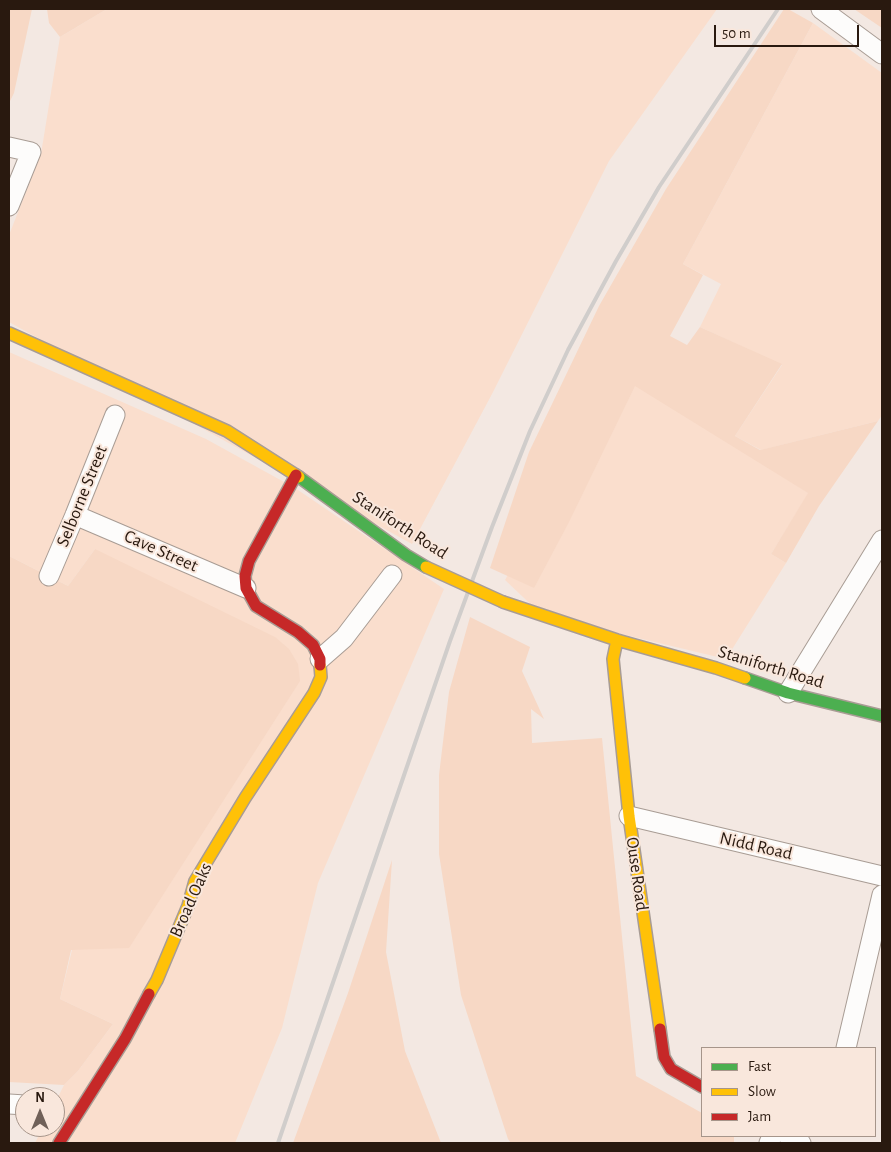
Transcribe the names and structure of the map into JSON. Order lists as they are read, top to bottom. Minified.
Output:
{"streets":{"street":["Selborne Street","Staniforth Road","Cave Street","Nidd Road","Ouse Road","Broad Oaks"]},"crossings":[["Selborne Street","Cave Street"],["Staniforth Road","Ouse Road"],["Nidd Road","Ouse Road"]],"legend":["Fast","Slow","Jam"],"scale_bar":"50 m","north":"top"}
